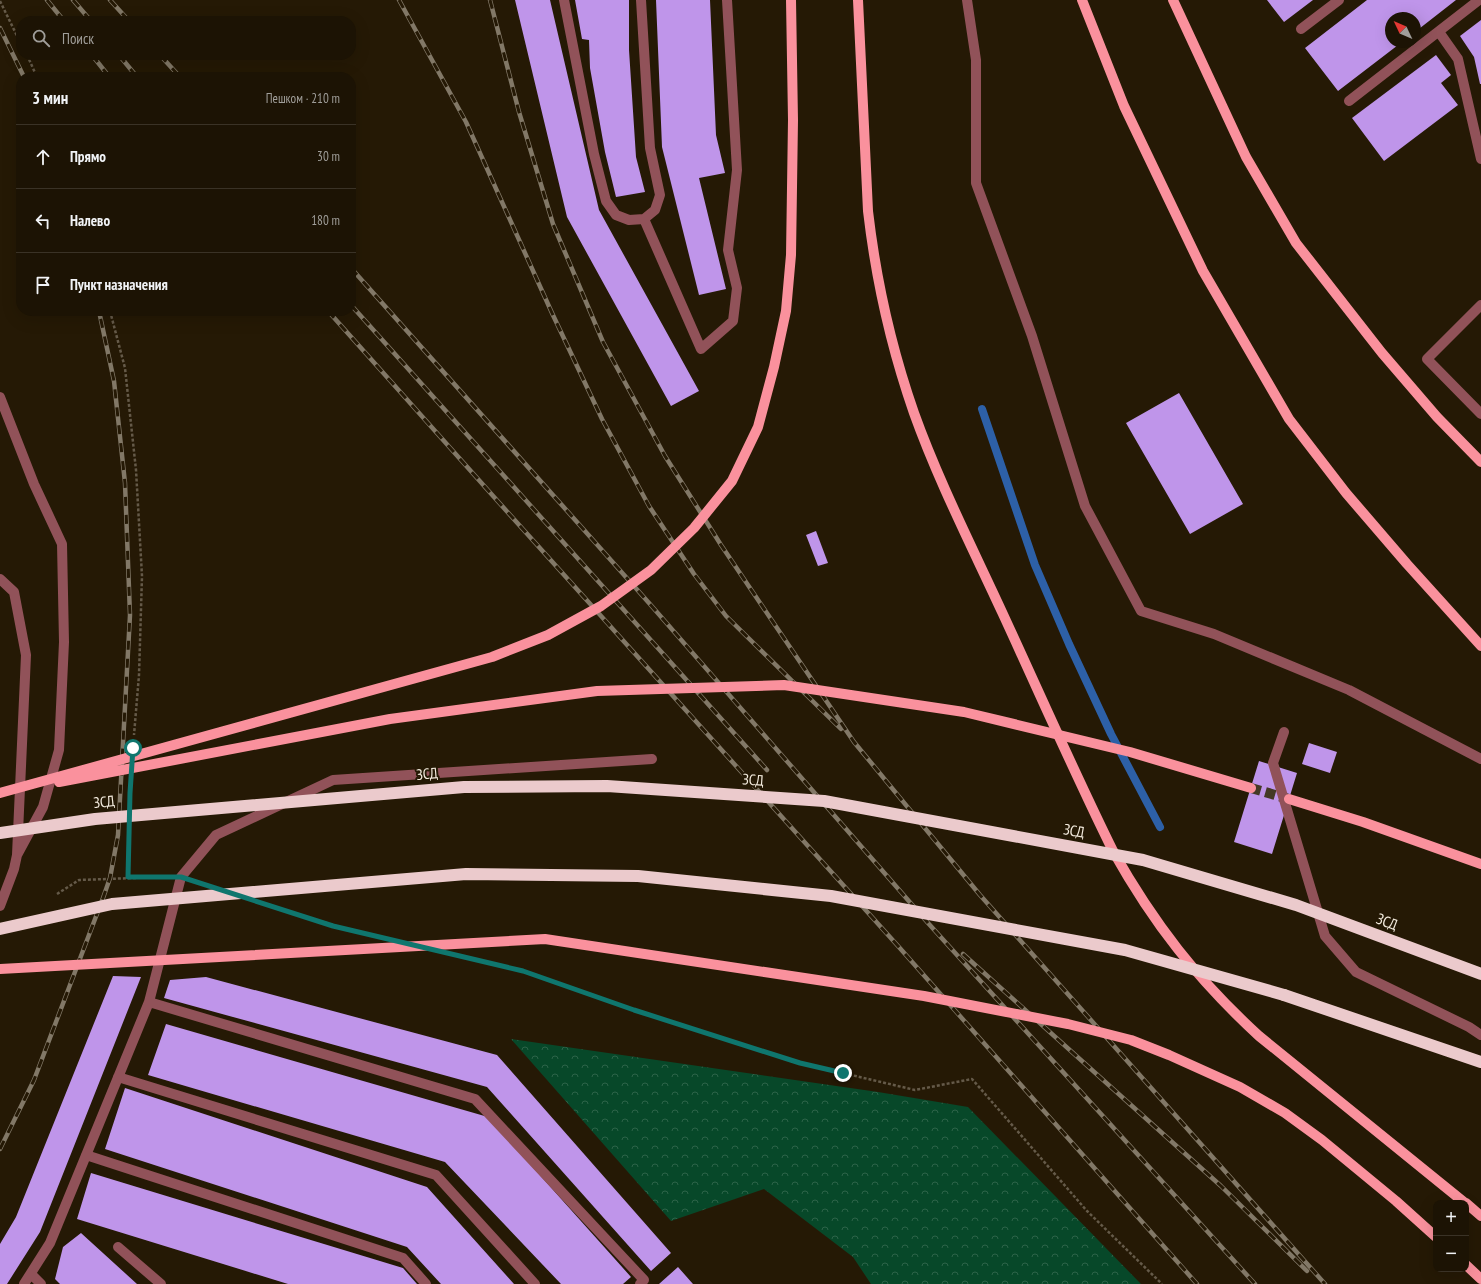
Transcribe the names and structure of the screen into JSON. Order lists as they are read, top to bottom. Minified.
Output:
{"streets":{"highway":["ЗСД"]},"north":"top left","page":{"search":"Поиск","heading":["3 мин","Пешком · 210 m"],"list":[["Прямо","30 m"],["Налево","180 m"],"Пункт назначения"],"map_buttons":["+","−"]}}
